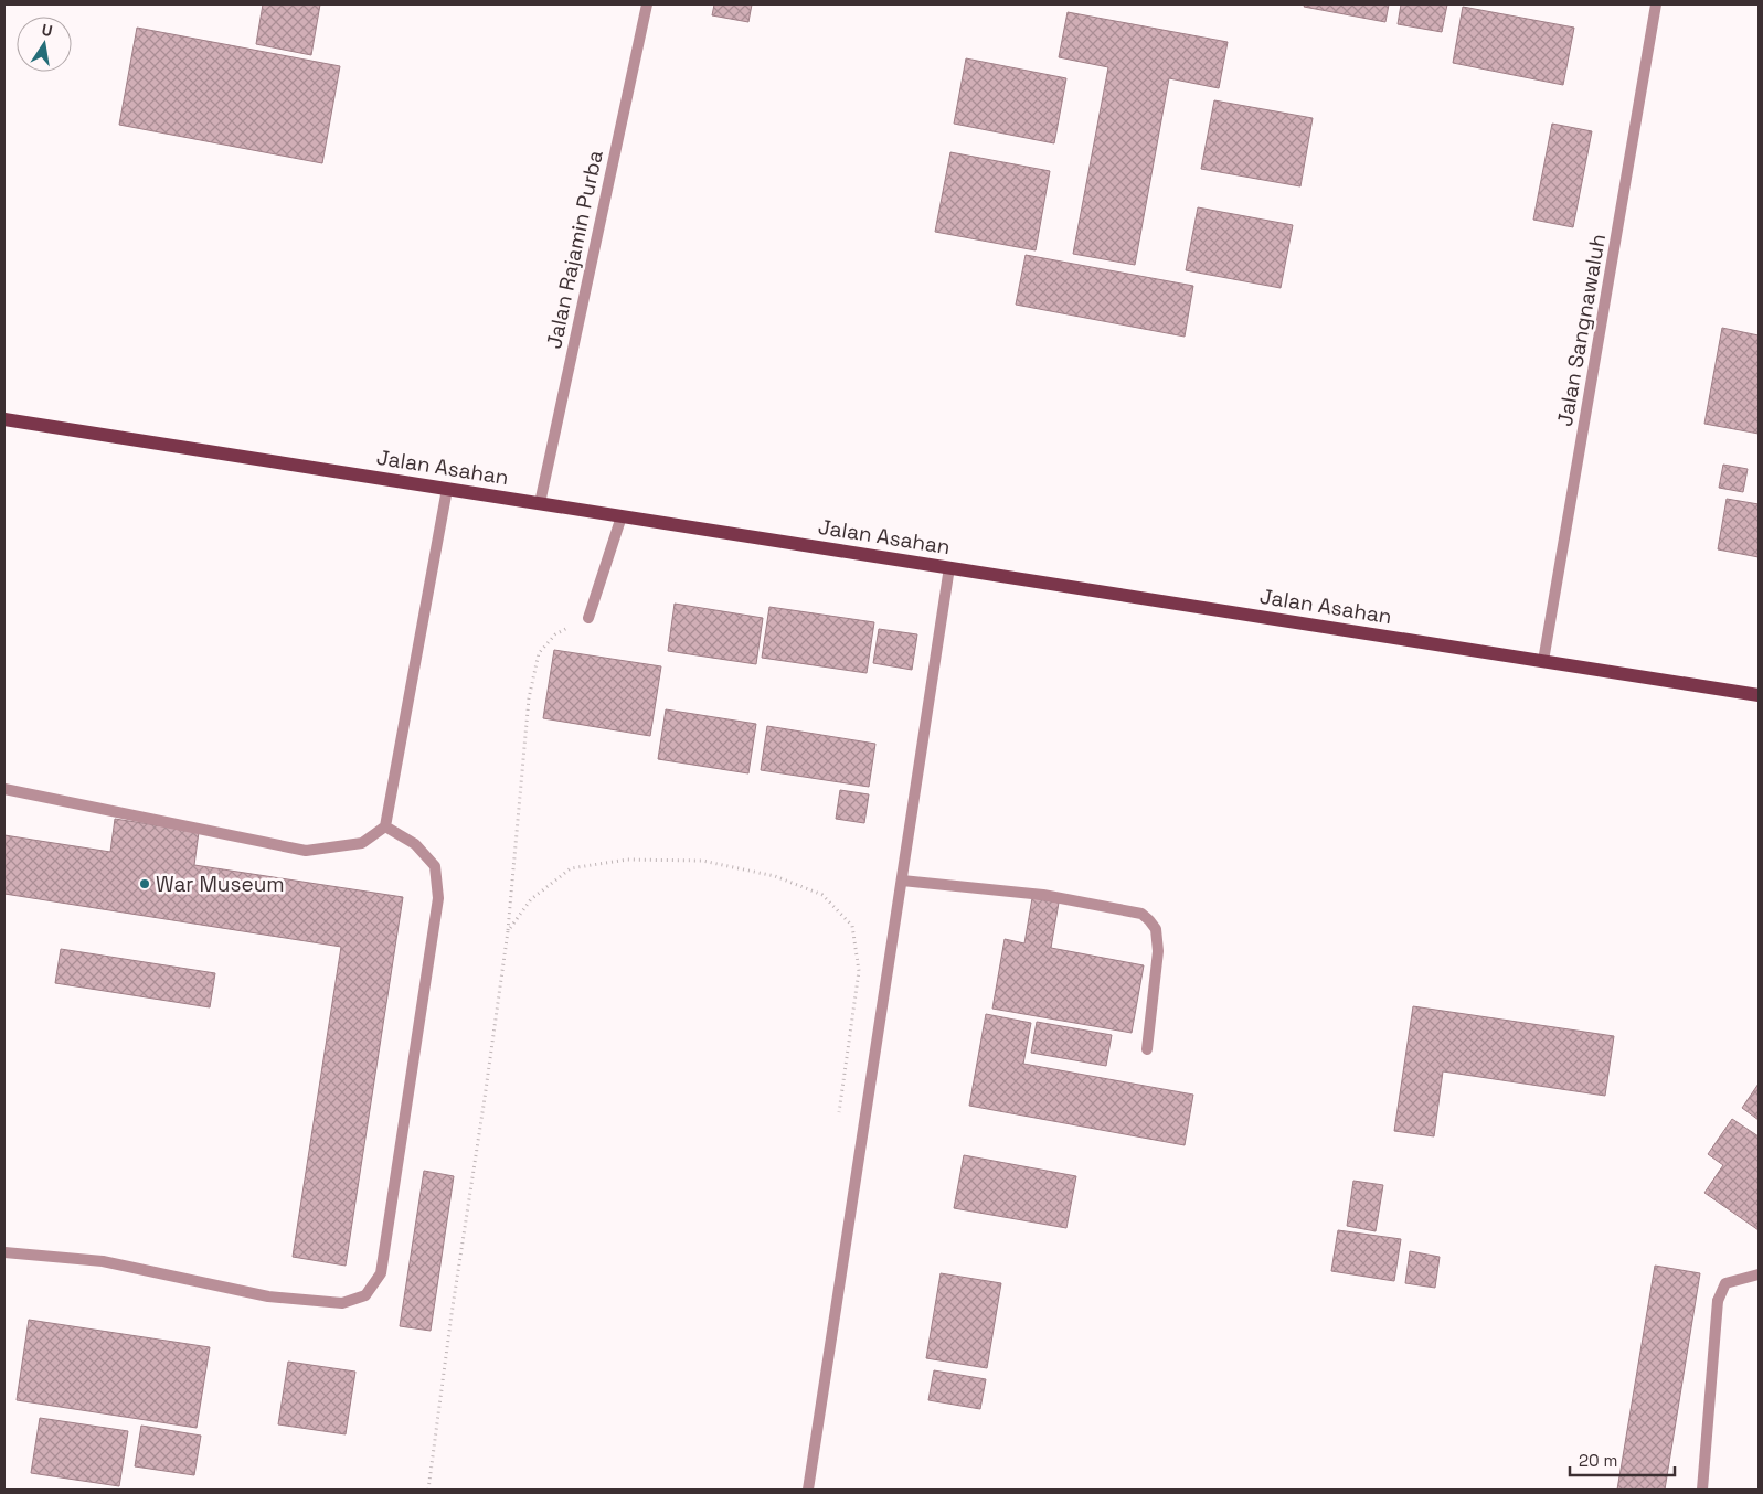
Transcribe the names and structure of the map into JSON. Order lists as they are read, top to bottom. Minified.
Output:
{"streets":{"main road":["Jalan Asahan"],"street":["Jalan Rajamin Purba","Jalan Sangnawaluh"]},"crossings":[["Jalan Rajamin Purba","Jalan Asahan"],["Jalan Sangnawaluh","Jalan Asahan"]],"places":["War Museum"],"scale_bar":"20 m","north":"top"}
